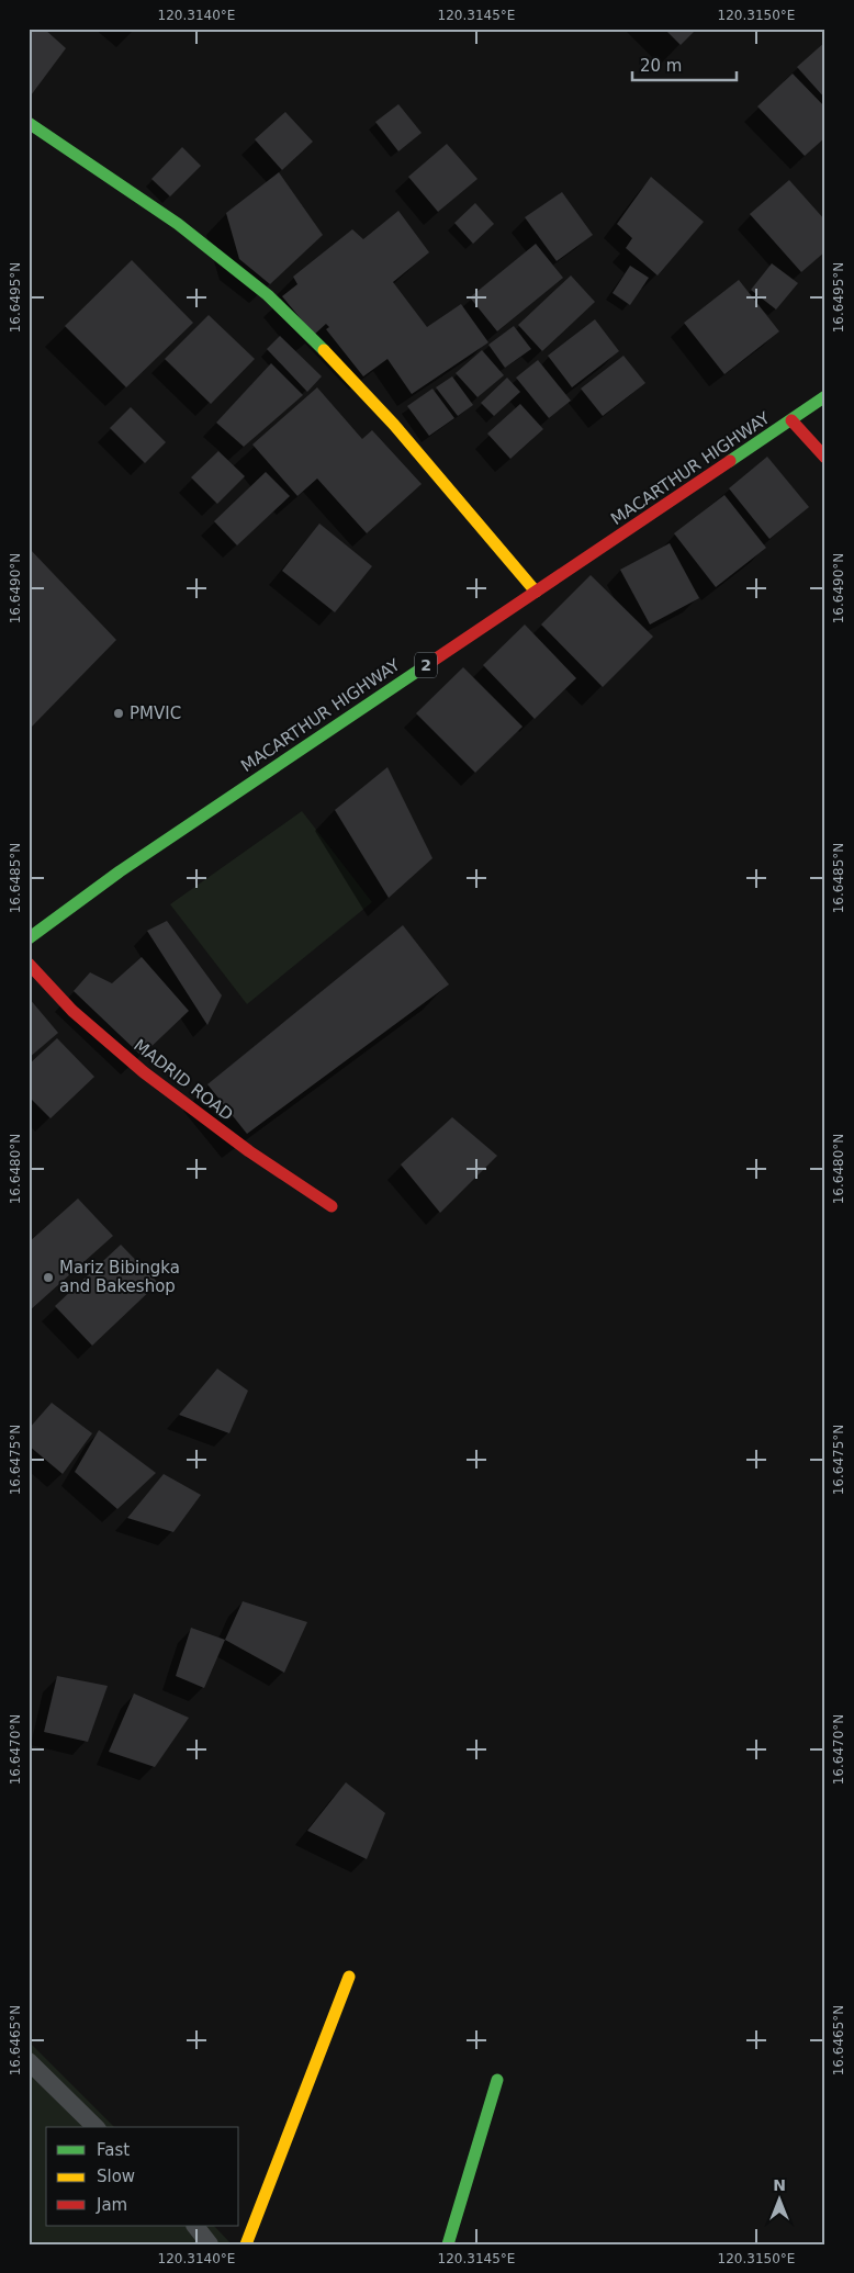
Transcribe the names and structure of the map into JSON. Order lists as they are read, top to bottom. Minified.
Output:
{"streets":{"street":["MACARTHUR HIGHWAY","2","MADRID ROAD"]},"places":["PMVIC","Mariz Bibingka and Bakeshop"],"legend":["Fast","Slow","Jam"],"scale_bar":"20 m","north":"top","coordinates":["120.3140°E","120.3145°E","120.3150°E","16.6495°N","16.6490°N","16.6485°N","16.6480°N","16.6475°N","16.6470°N","16.6465°N"]}
